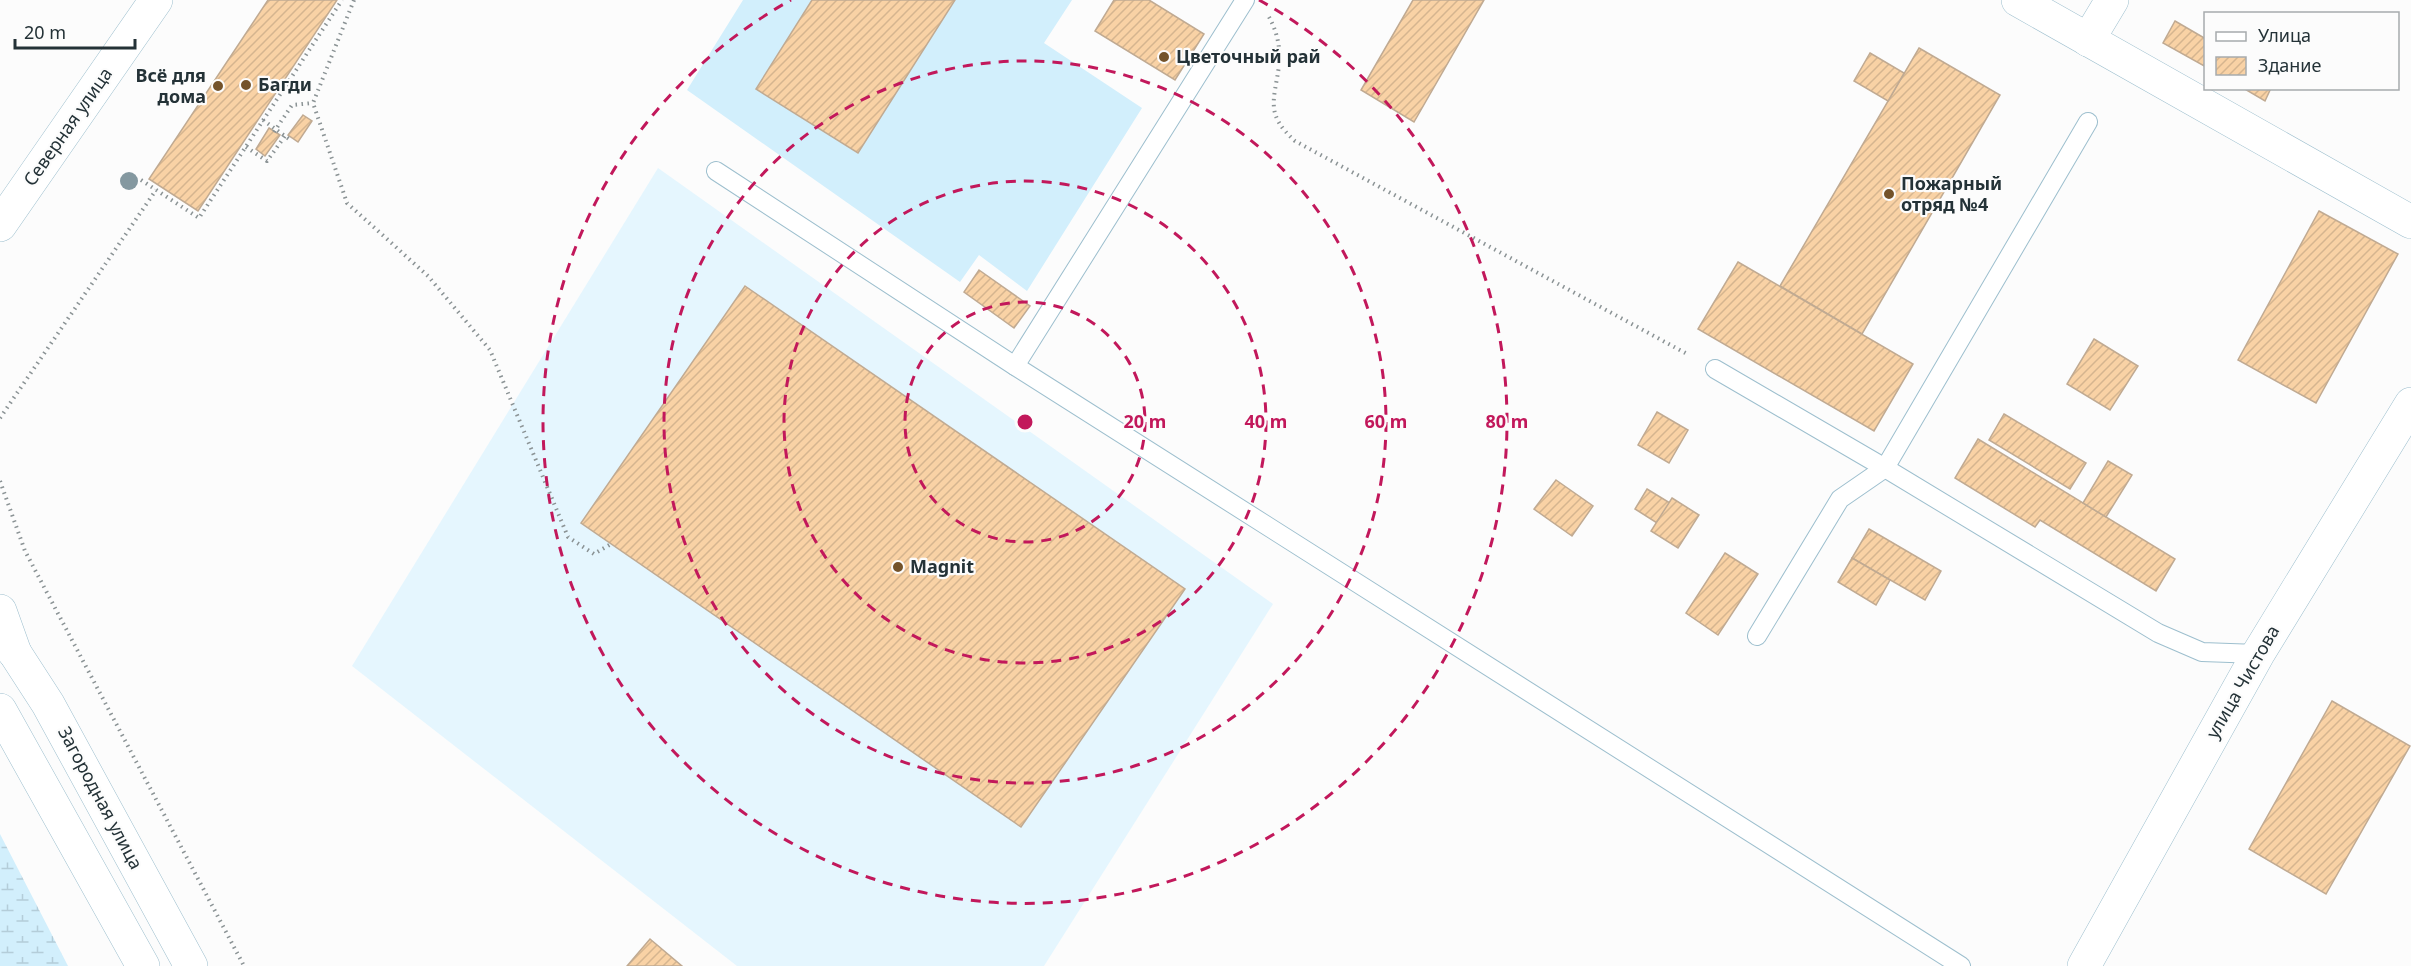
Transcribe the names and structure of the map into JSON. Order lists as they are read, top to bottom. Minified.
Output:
{"streets":{"main road":["Северная улица","улица Чистова","Загородная улица"]},"places":["Цветочный рай","Багди","Всё для дома","Пожарный отряд №4","Magnit"],"legend":["Улица","Здание"],"scale_bar":"20 m","rings":["20 m","40 m","60 m","80 m"]}
